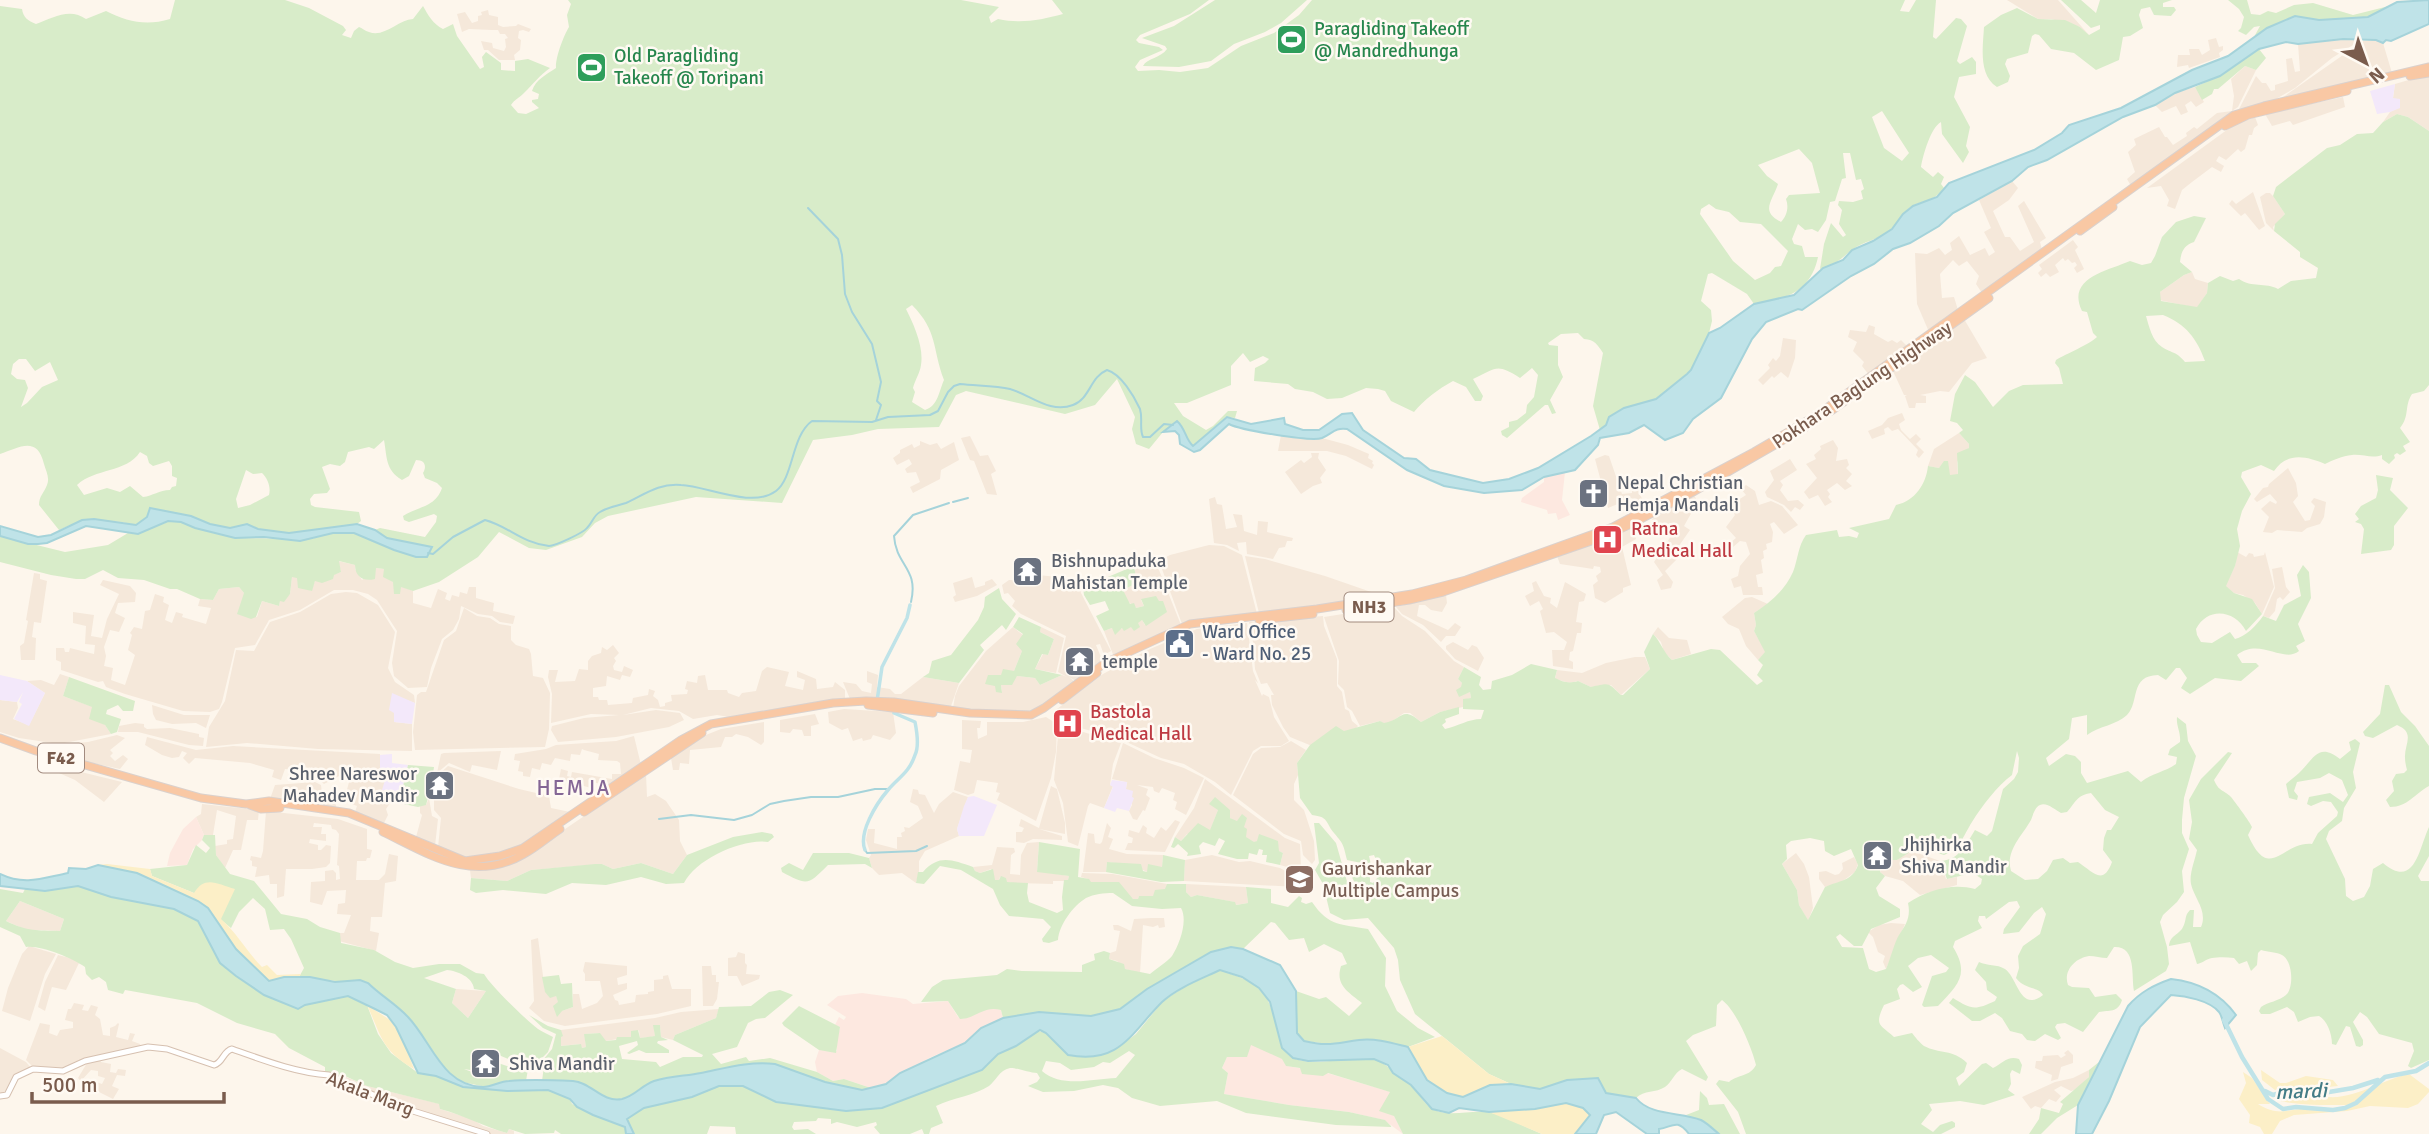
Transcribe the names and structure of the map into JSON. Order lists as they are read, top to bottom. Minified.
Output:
{"streets":{"highway":["Pokhara Baglung Highway","NH3","F42"],"main road":["Akala Marg"]},"districts":["HEMJA"],"water":["mardi"],"places":{"sports":["Paragliding Takeoff @ Mandredhunga","Old Paragliding Takeoff @ Toripani"],"church":["Nepal Christian Hemja Mandali"],"hospital":["Ratna Medical Hall","Bastola Medical Hall"],"temple":["Bishnupaduka Mahistan Temple","temple","Shree Nareswor Mahadev Mandir","Jhijhirka Shiva Mandir","Shiva Mandir"],"public building":["Ward Office - Ward No. 25"],"school or university":["Gaurishankar Multiple Campus"]},"scale_bar":"500 m","north":"bottom right"}
